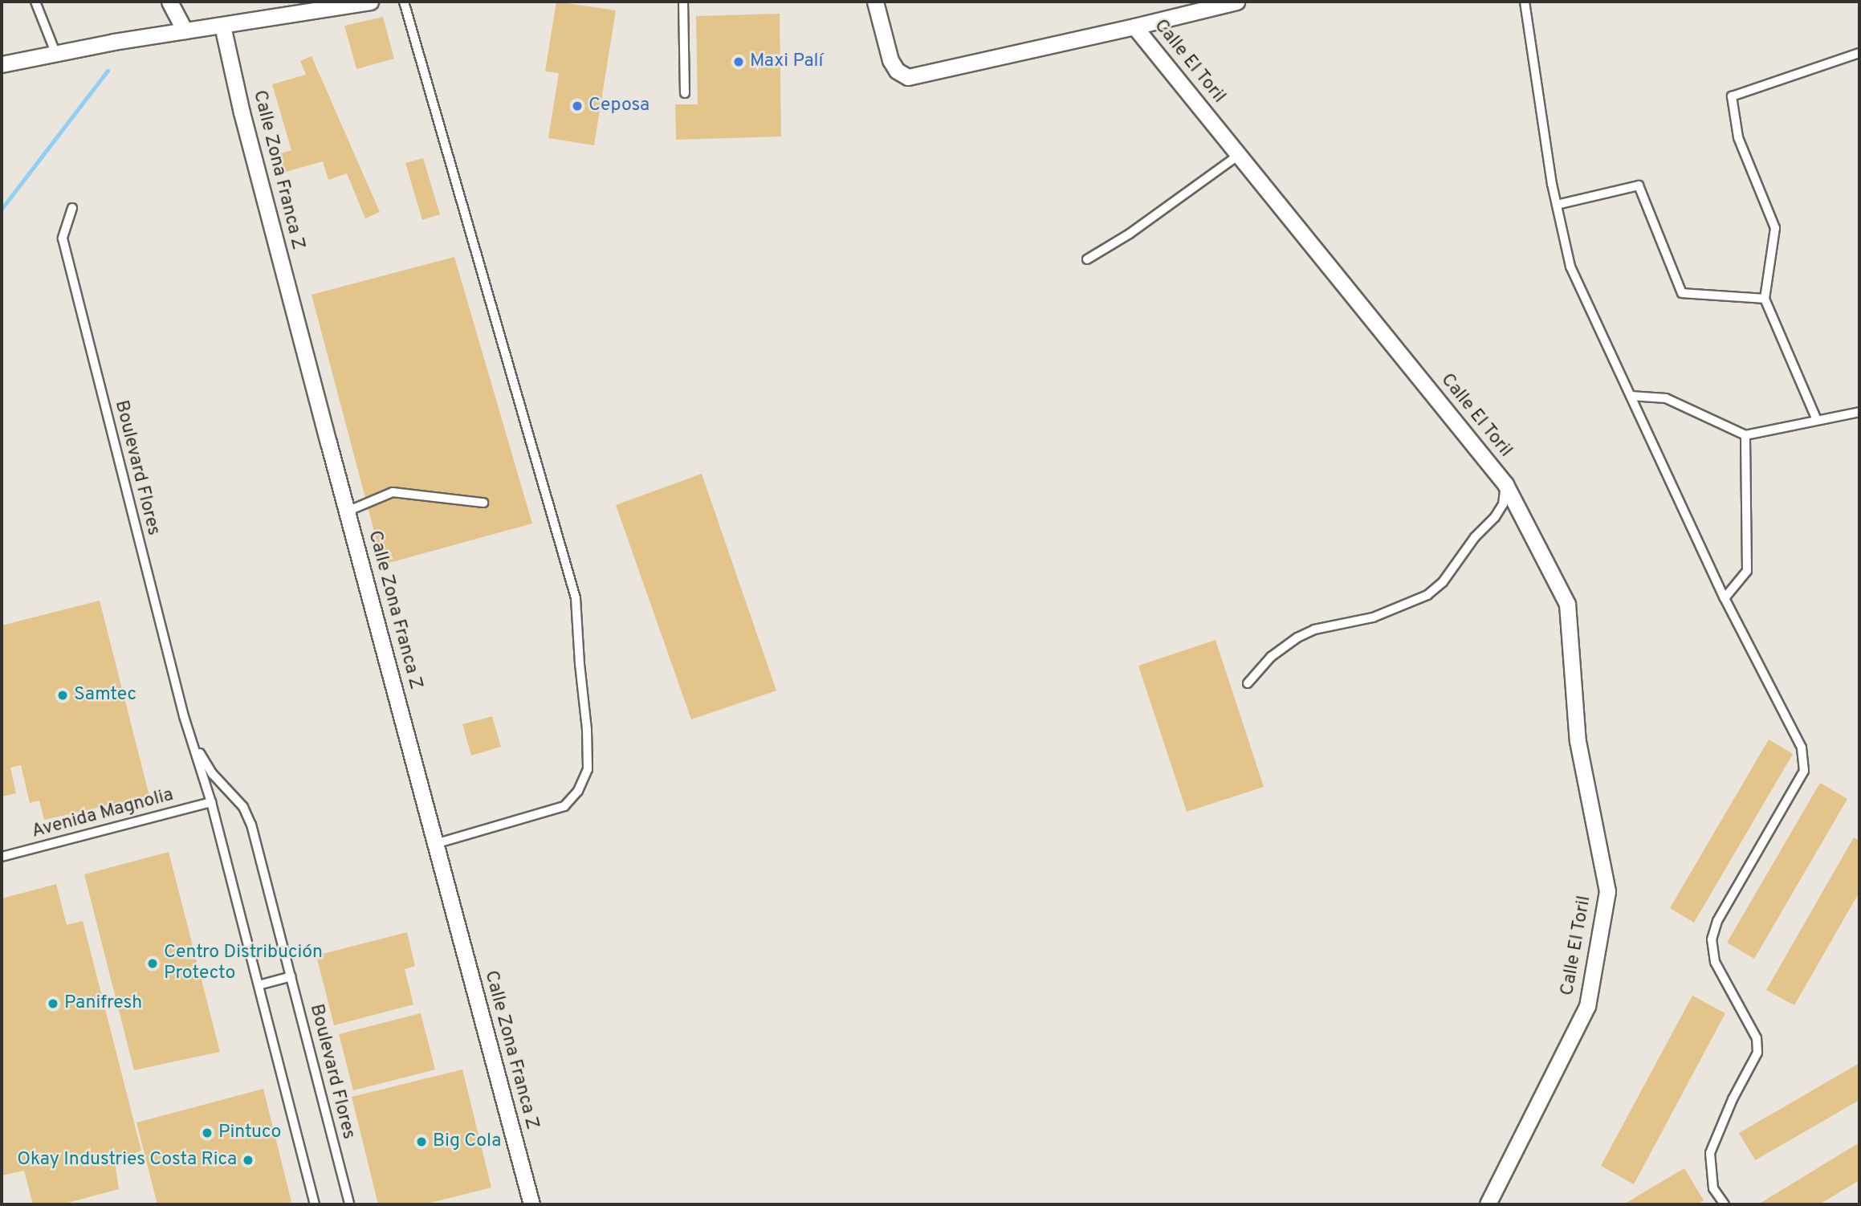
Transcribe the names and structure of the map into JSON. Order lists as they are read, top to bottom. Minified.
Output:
{"streets":{"street":["Calle El Toril","Calle Zona Franca Z"],"lane":["Boulevard Flores","Avenida Magnolia"]},"crossings":[["Boulevard Flores","Avenida Magnolia"]],"places":["Maxi Palí","Ceposa","Samtec","Centro Distribución Protecto","Panifresh","Pintuco","Big Cola","Okay Industries Costa Rica"]}
